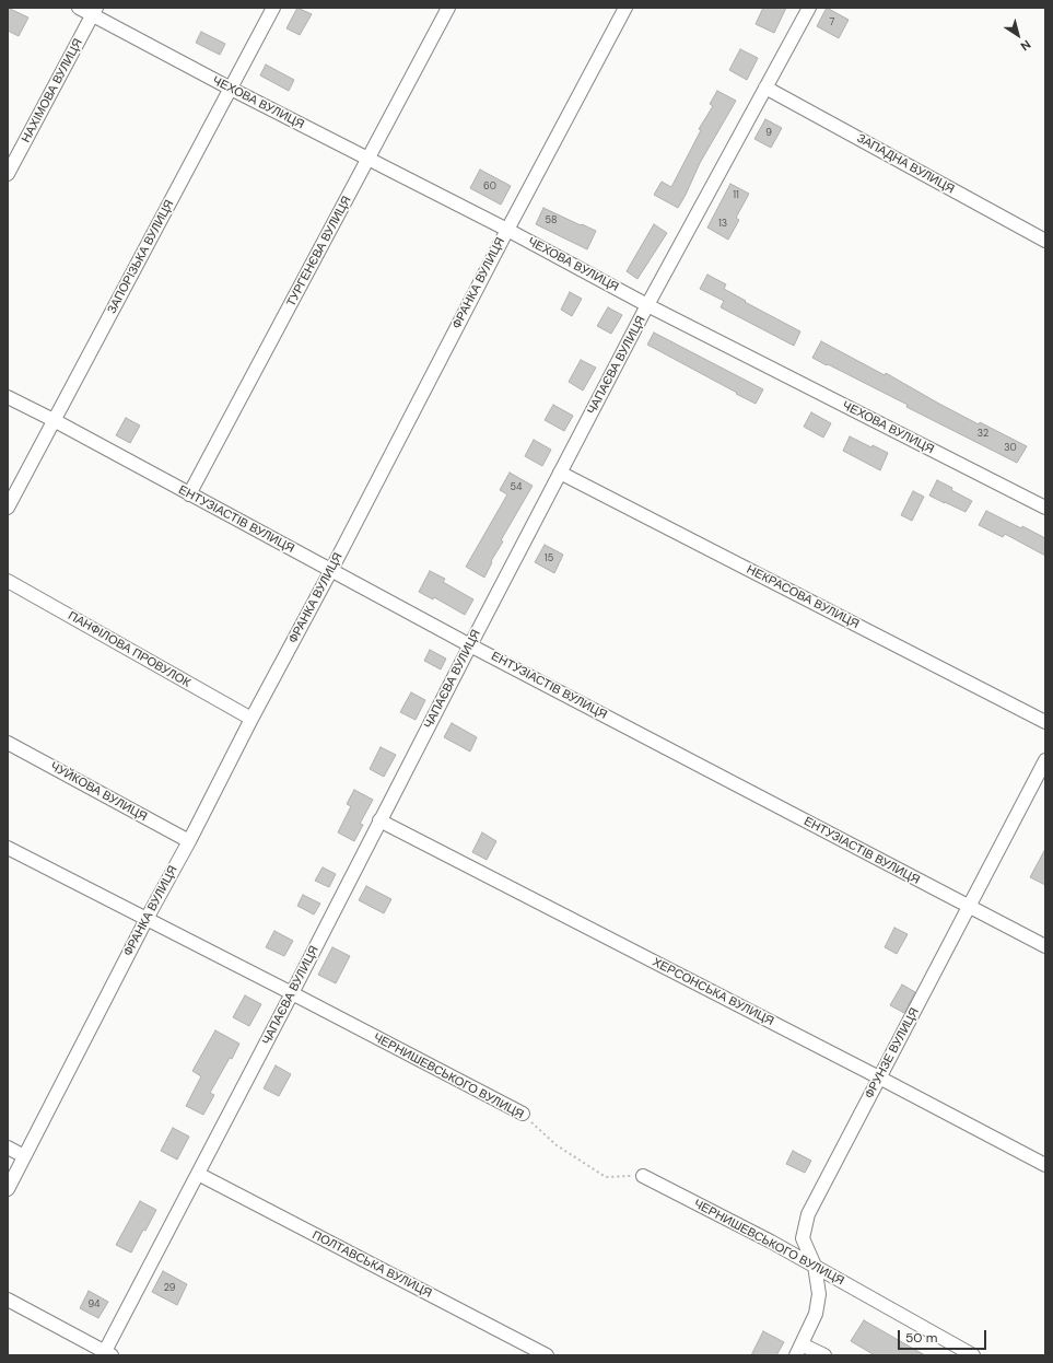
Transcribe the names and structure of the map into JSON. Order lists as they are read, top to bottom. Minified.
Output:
{"streets":{"street":["НАХІМОВА ВУЛИЦЯ","ЧЕХОВА ВУЛИЦЯ","ЗАПАДНА ВУЛИЦЯ","ТУРГЕНЄВА ВУЛИЦЯ","ЗАПОРІЗЬКА ВУЛИЦЯ","ФРАНКА ВУЛИЦЯ","ЧАПАЄВА ВУЛИЦЯ","ЕНТУЗІАСТІВ ВУЛИЦЯ","НЕКРАСОВА ВУЛИЦЯ","ПАНФІЛОВА ПРОВУЛОК","ЧУЙКОВА ВУЛИЦЯ","ХЕРСОНСЬКА ВУЛИЦЯ","ФРУНЗЕ ВУЛИЦЯ","ЧЕРНИШЕВСЬКОГО ВУЛИЦЯ","ПОЛТАВСЬКА ВУЛИЦЯ"]},"crossings":[["НАХІМОВА ВУЛИЦЯ","ЧЕХОВА ВУЛИЦЯ"],["ЧЕХОВА ВУЛИЦЯ","ТУРГЕНЄВА ВУЛИЦЯ"],["ЧЕХОВА ВУЛИЦЯ","ЗАПОРІЗЬКА ВУЛИЦЯ"],["ЧЕХОВА ВУЛИЦЯ","ФРАНКА ВУЛИЦЯ"],["ЧЕХОВА ВУЛИЦЯ","ЧАПАЄВА ВУЛИЦЯ"],["ЗАПАДНА ВУЛИЦЯ","ЧАПАЄВА ВУЛИЦЯ"],["ТУРГЕНЄВА ВУЛИЦЯ","ЕНТУЗІАСТІВ ВУЛИЦЯ"],["ЗАПОРІЗЬКА ВУЛИЦЯ","ЕНТУЗІАСТІВ ВУЛИЦЯ"],["ФРАНКА ВУЛИЦЯ","ЕНТУЗІАСТІВ ВУЛИЦЯ"],["ФРАНКА ВУЛИЦЯ","ПАНФІЛОВА ПРОВУЛОК"],["ФРАНКА ВУЛИЦЯ","ЧУЙКОВА ВУЛИЦЯ"],["ФРАНКА ВУЛИЦЯ","ЧЕРНИШЕВСЬКОГО ВУЛИЦЯ"],["ЧАПАЄВА ВУЛИЦЯ","ЕНТУЗІАСТІВ ВУЛИЦЯ"],["ЧАПАЄВА ВУЛИЦЯ","НЕКРАСОВА ВУЛИЦЯ"],["ЧАПАЄВА ВУЛИЦЯ","ХЕРСОНСЬКА ВУЛИЦЯ"],["ЧАПАЄВА ВУЛИЦЯ","ЧЕРНИШЕВСЬКОГО ВУЛИЦЯ"],["ЧАПАЄВА ВУЛИЦЯ","ПОЛТАВСЬКА ВУЛИЦЯ"],["ЕНТУЗІАСТІВ ВУЛИЦЯ","ФРУНЗЕ ВУЛИЦЯ"],["ХЕРСОНСЬКА ВУЛИЦЯ","ФРУНЗЕ ВУЛИЦЯ"],["ФРУНЗЕ ВУЛИЦЯ","ЧЕРНИШЕВСЬКОГО ВУЛИЦЯ"]],"house_numbers":["7","9","60","11","58","13","32","30","54","15","29","94"],"scale_bar":"50 m","north":"bottom right"}
